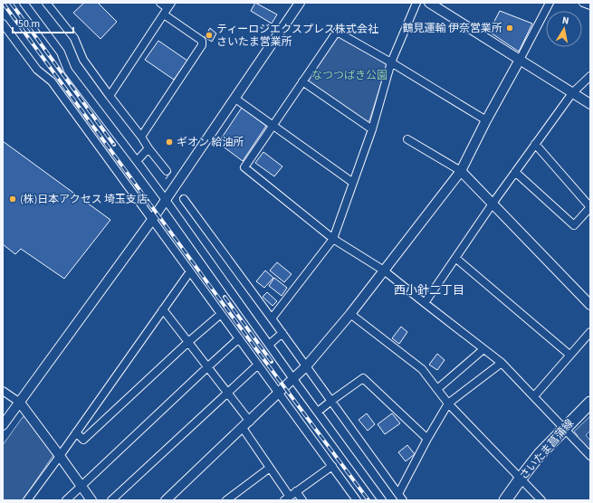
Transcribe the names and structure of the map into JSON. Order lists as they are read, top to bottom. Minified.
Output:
{"streets":{"main road":["さいたま菖蒲線"]},"districts":["西小針二丁目"],"parks":["なつつばき公園"],"places":["鶴見運輸 伊奈営業所","ティーロジエクスプレス株式会社 さいたま営業所","ギオン 給油所","(株)日本アクセス 埼玉支店"],"scale_bar":"50 m","north":"top"}
